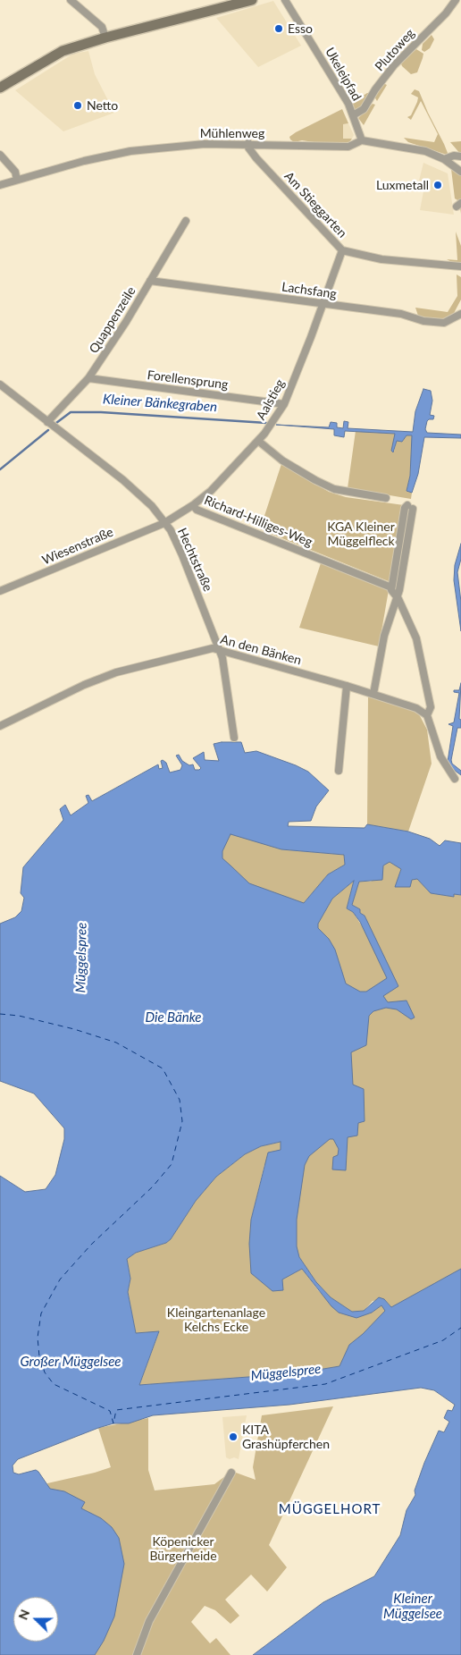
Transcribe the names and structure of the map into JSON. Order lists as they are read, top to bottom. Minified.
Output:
{"streets":{"street":["Plutoweg","Ukeleipfad","Mühlenweg","Am Stieggarten","Lachsfang","Quappenzeile","Forellensprung","Aalstieg","Richard-Hilliges-Weg","Wiesenstraße","Hechtstraße","An den Bänken"]},"crossings":[["Plutoweg","Ukeleipfad"],["Ukeleipfad","Mühlenweg"],["Mühlenweg","Am Stieggarten"],["Am Stieggarten","Aalstieg"],["Lachsfang","Quappenzeile"],["Lachsfang","Aalstieg"],["Quappenzeile","Forellensprung"],["Quappenzeile","Hechtstraße"],["Forellensprung","Aalstieg"],["Aalstieg","Richard-Hilliges-Weg"],["Aalstieg","Wiesenstraße"],["Aalstieg","Hechtstraße"],["Wiesenstraße","Hechtstraße"],["Hechtstraße","An den Bänken"]],"districts":["MÜGGELHORT"],"water":["Kleiner Bänkegraben","Müggelspree","Die Bänke","Großer Müggelsee","Kleiner Müggelsee"],"parks":["KGA Kleiner Müggelfleck","Kleingartenanlage Kelchs Ecke","Köpenicker Bürgerheide"],"places":["Esso","Netto","Luxmetall","KITA Grashüpferchen"],"north":"left"}
